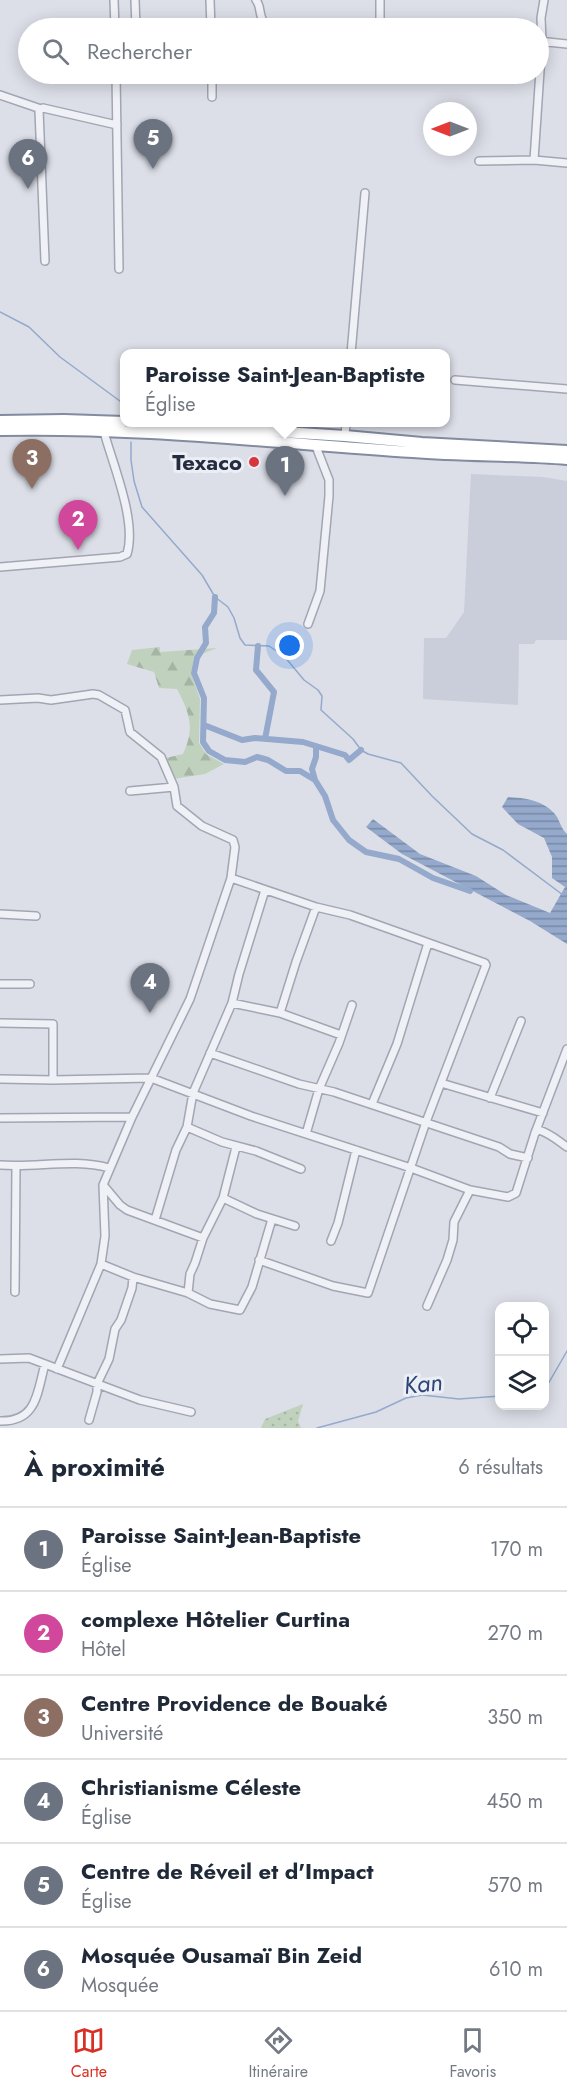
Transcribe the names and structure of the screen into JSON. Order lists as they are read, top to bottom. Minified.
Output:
{"water":["Kan"],"places":["Texaco"],"north":"left","page":{"search":"Rechercher","pins":["5","6","3","1","2","4"],"popup":["Paroisse Saint-Jean-Baptiste","Église"],"heading":["À proximité","6 résultats"],"list":[{"mark":"1","name":"Paroisse Saint-Jean-Baptiste","note":"Église","value":"170 m"},{"mark":"2","name":"complexe Hôtelier Curtina","note":"Hôtel","value":"270 m"},{"mark":"3","name":"Centre Providence de Bouaké","note":"Université","value":"350 m"},{"mark":"4","name":"Christianisme Céleste","note":"Église","value":"450 m"},{"mark":"5","name":"Centre de Réveil et d'Impact","note":"Église","value":"570 m"},{"mark":"6","name":"Mosquée Ousamaï Bin Zeid","note":"Mosquée","value":"610 m"}],"nav":["Carte","Itinéraire","Favoris"]}}
